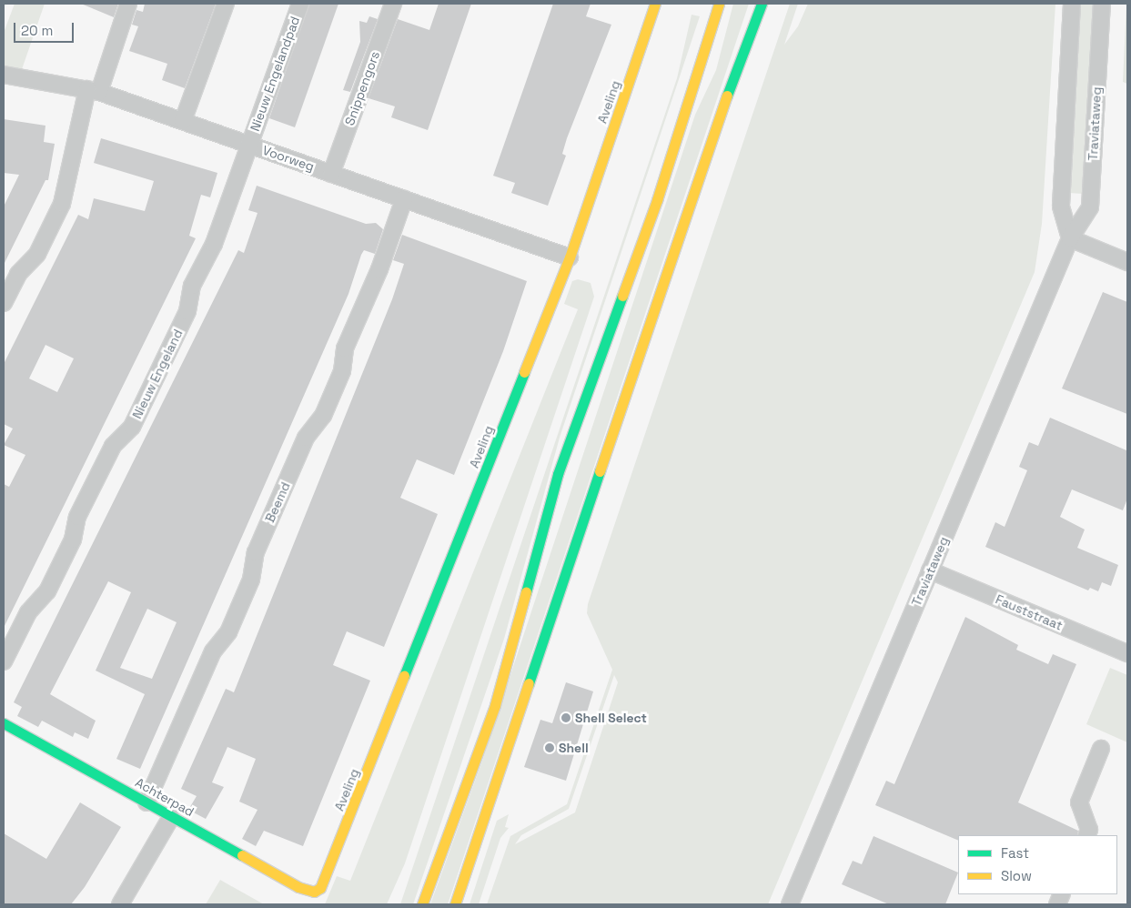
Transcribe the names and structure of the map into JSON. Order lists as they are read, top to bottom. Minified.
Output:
{"streets":{"main road":["Aveling","Achterpad"],"street":["Nieuw Engelandpad","Snippengors","Traviataweg","Voorweg","Nieuw Engeland","Beemd","Fauststraat"]},"crossings":[["Nieuw Engelandpad","Voorweg"],["Nieuw Engelandpad","Nieuw Engeland"],["Snippengors","Voorweg"],["Aveling","Voorweg"],["Aveling","Achterpad"],["Traviataweg","Fauststraat"],["Voorweg","Nieuw Engeland"],["Voorweg","Beemd"],["Beemd","Achterpad"]],"places":["Shell Select","Shell"],"legend":["Fast","Slow"],"scale_bar":"20 m"}
